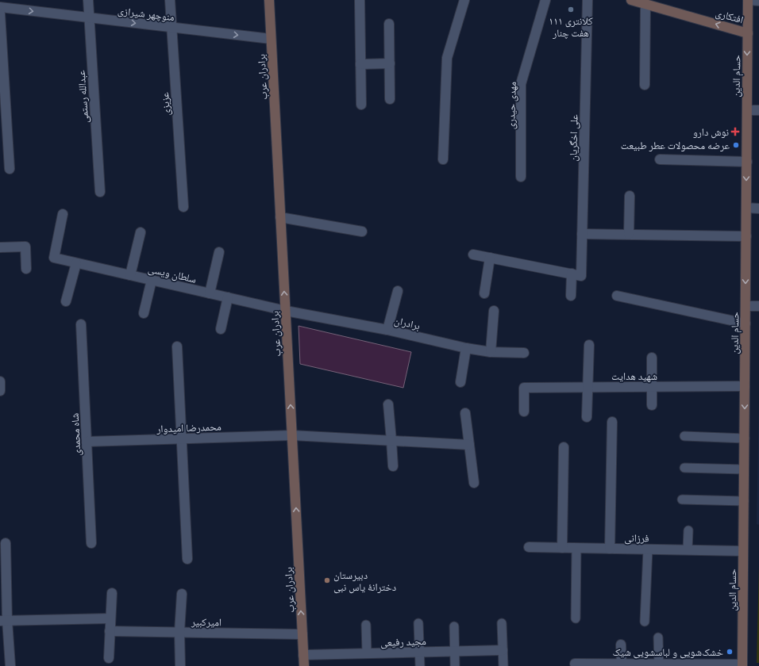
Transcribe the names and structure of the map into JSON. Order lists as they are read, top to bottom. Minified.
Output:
{"streets":{"street":["منوچهر شیرازی","افتکاری","حسام الدین","برادران عرب","عبدالله رستمی","عزیزی","مهدی حیدری","علی اخگریان","سلطان ویسی","برادران","شهید هدایت","محمدرضا امیدوار","شاه محمدی","فرزانی","امیرکبیر","مجید رفیعی"]},"crossings":[["منوچهر شیرازی","برادران عرب"],["منوچهر شیرازی","عبدالله رستمی"],["منوچهر شیرازی","عزیزی"],["افتکاری","حسام الدین"],["حسام الدین","شهید هدایت"],["حسام الدین","فرزانی"],["برادران عرب","سلطان ویسی"],["برادران عرب","برادران"],["برادران عرب","محمدرضا امیدوار"],["برادران عرب","امیرکبیر"],["برادران عرب","مجید رفیعی"],["سلطان ویسی","برادران"],["محمدرضا امیدوار","شاه محمدی"]],"one_way":["منوچهر شیرازی","افتکاری","حسام الدین","برادران عرب"],"places":{"other":["کلانتری ۱۱۱ هفت چنار","عرضه محصولات عطر طبیعت","دبیرستان دخترانهٔ یاس نبی","خشک‌شویی و لباسشویی شیک"],"health":["نوش دارو"]}}
